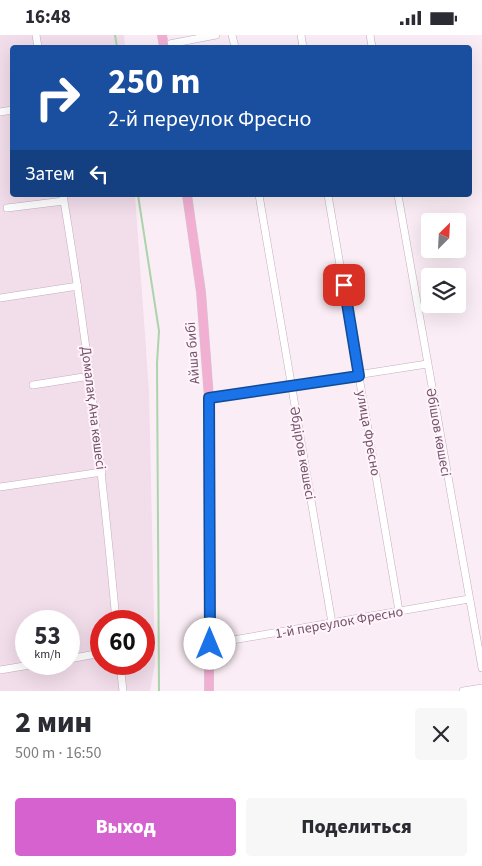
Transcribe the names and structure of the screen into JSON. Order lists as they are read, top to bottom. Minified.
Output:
{"streets":{"main road":["Айша бибі"],"street":["Домалақ Ана көшесі","Әбішов көшесі","улица Фресно","Әбдіров көшесі","1-й переулок Фресно"]},"crossings":[["Айша бибі","1-й переулок Фресно"],["Әбішов көшесі","1-й переулок Фресно"],["улица Фресно","1-й переулок Фресно"],["Әбдіров көшесі","1-й переулок Фресно"]],"north":"top right","page":{"status":"16:48","turn":["250 m","2-й переулок Фресно"],"then":"Затем","speed":"53 km/h","limit":"60","heading":["2 мин","500 m · 16:50"],"buttons":["Выход","Поделиться"]}}
